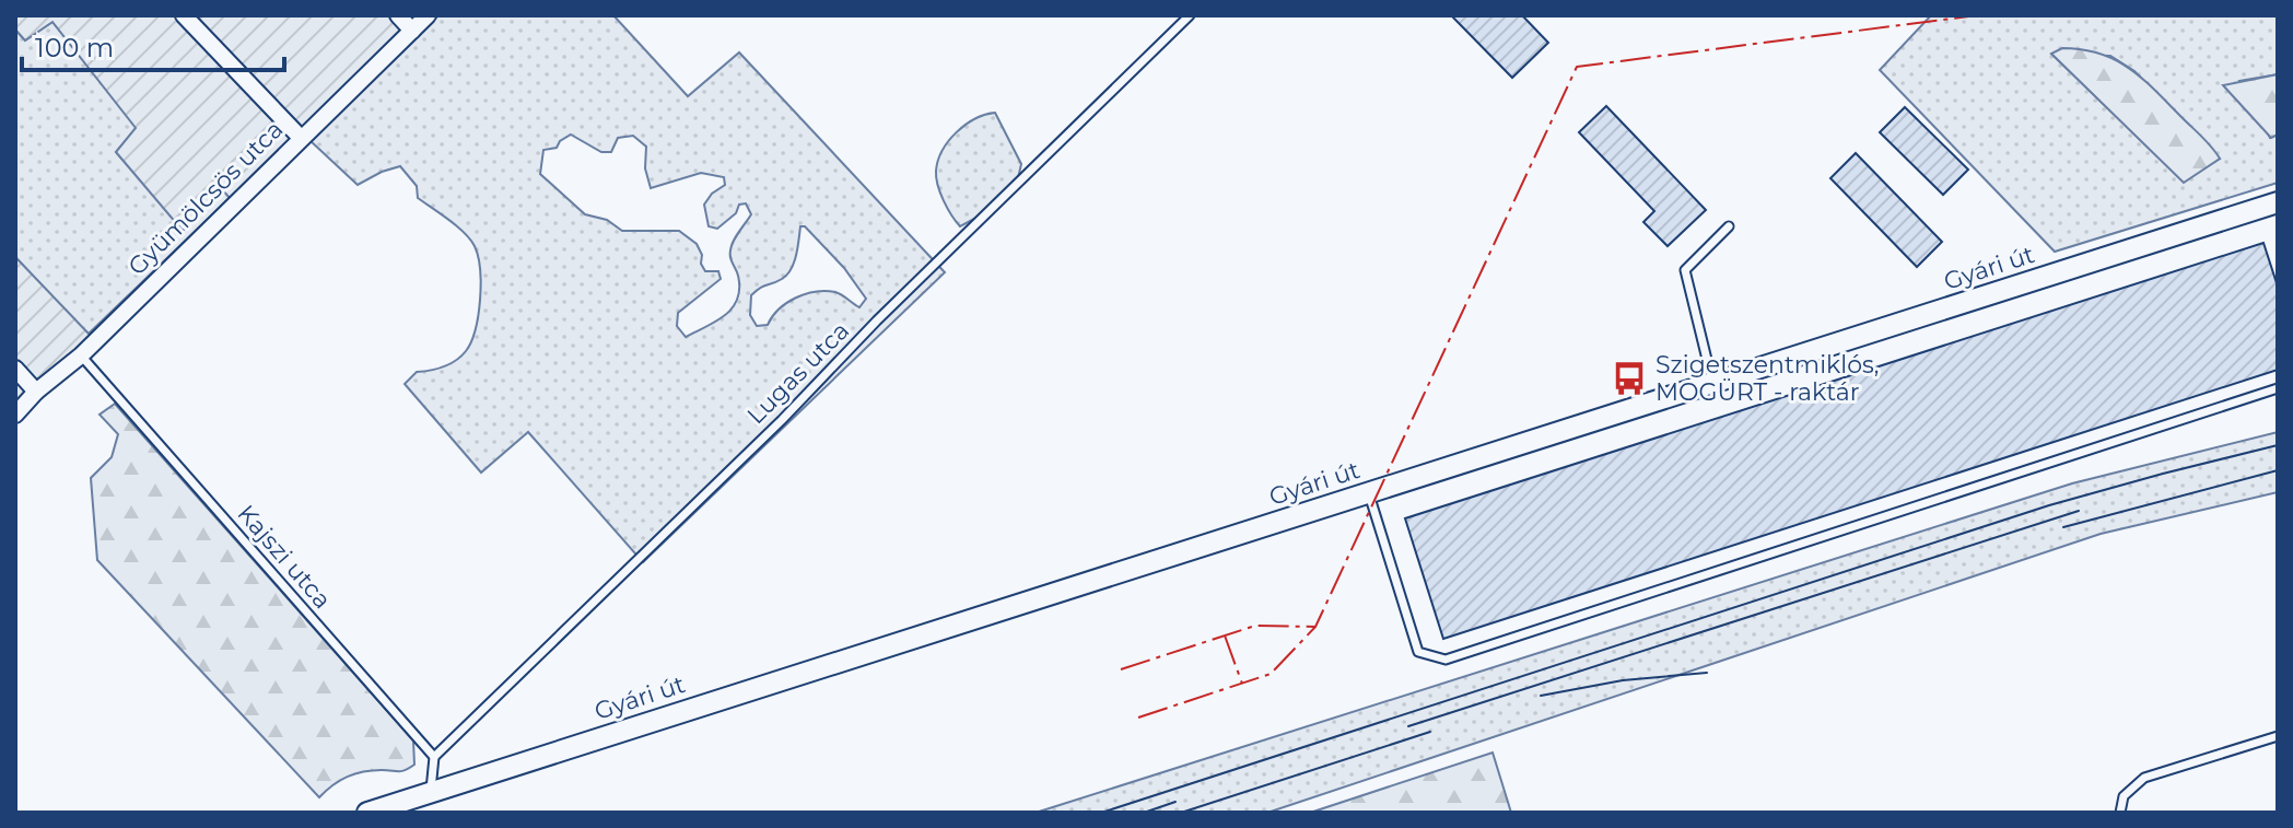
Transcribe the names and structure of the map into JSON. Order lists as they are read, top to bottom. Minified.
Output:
{"streets":{"street":["Gyümölcsös utca","Gyári út"],"lane":["Lugas utca","Kajszi utca"]},"crossings":[["Gyümölcsös utca","Kajszi utca"],["Lugas utca","Kajszi utca"]],"places":{"bus stop":["Szigetszentmiklós, MOGÜRT - raktár"]},"scale_bar":"100 m"}
